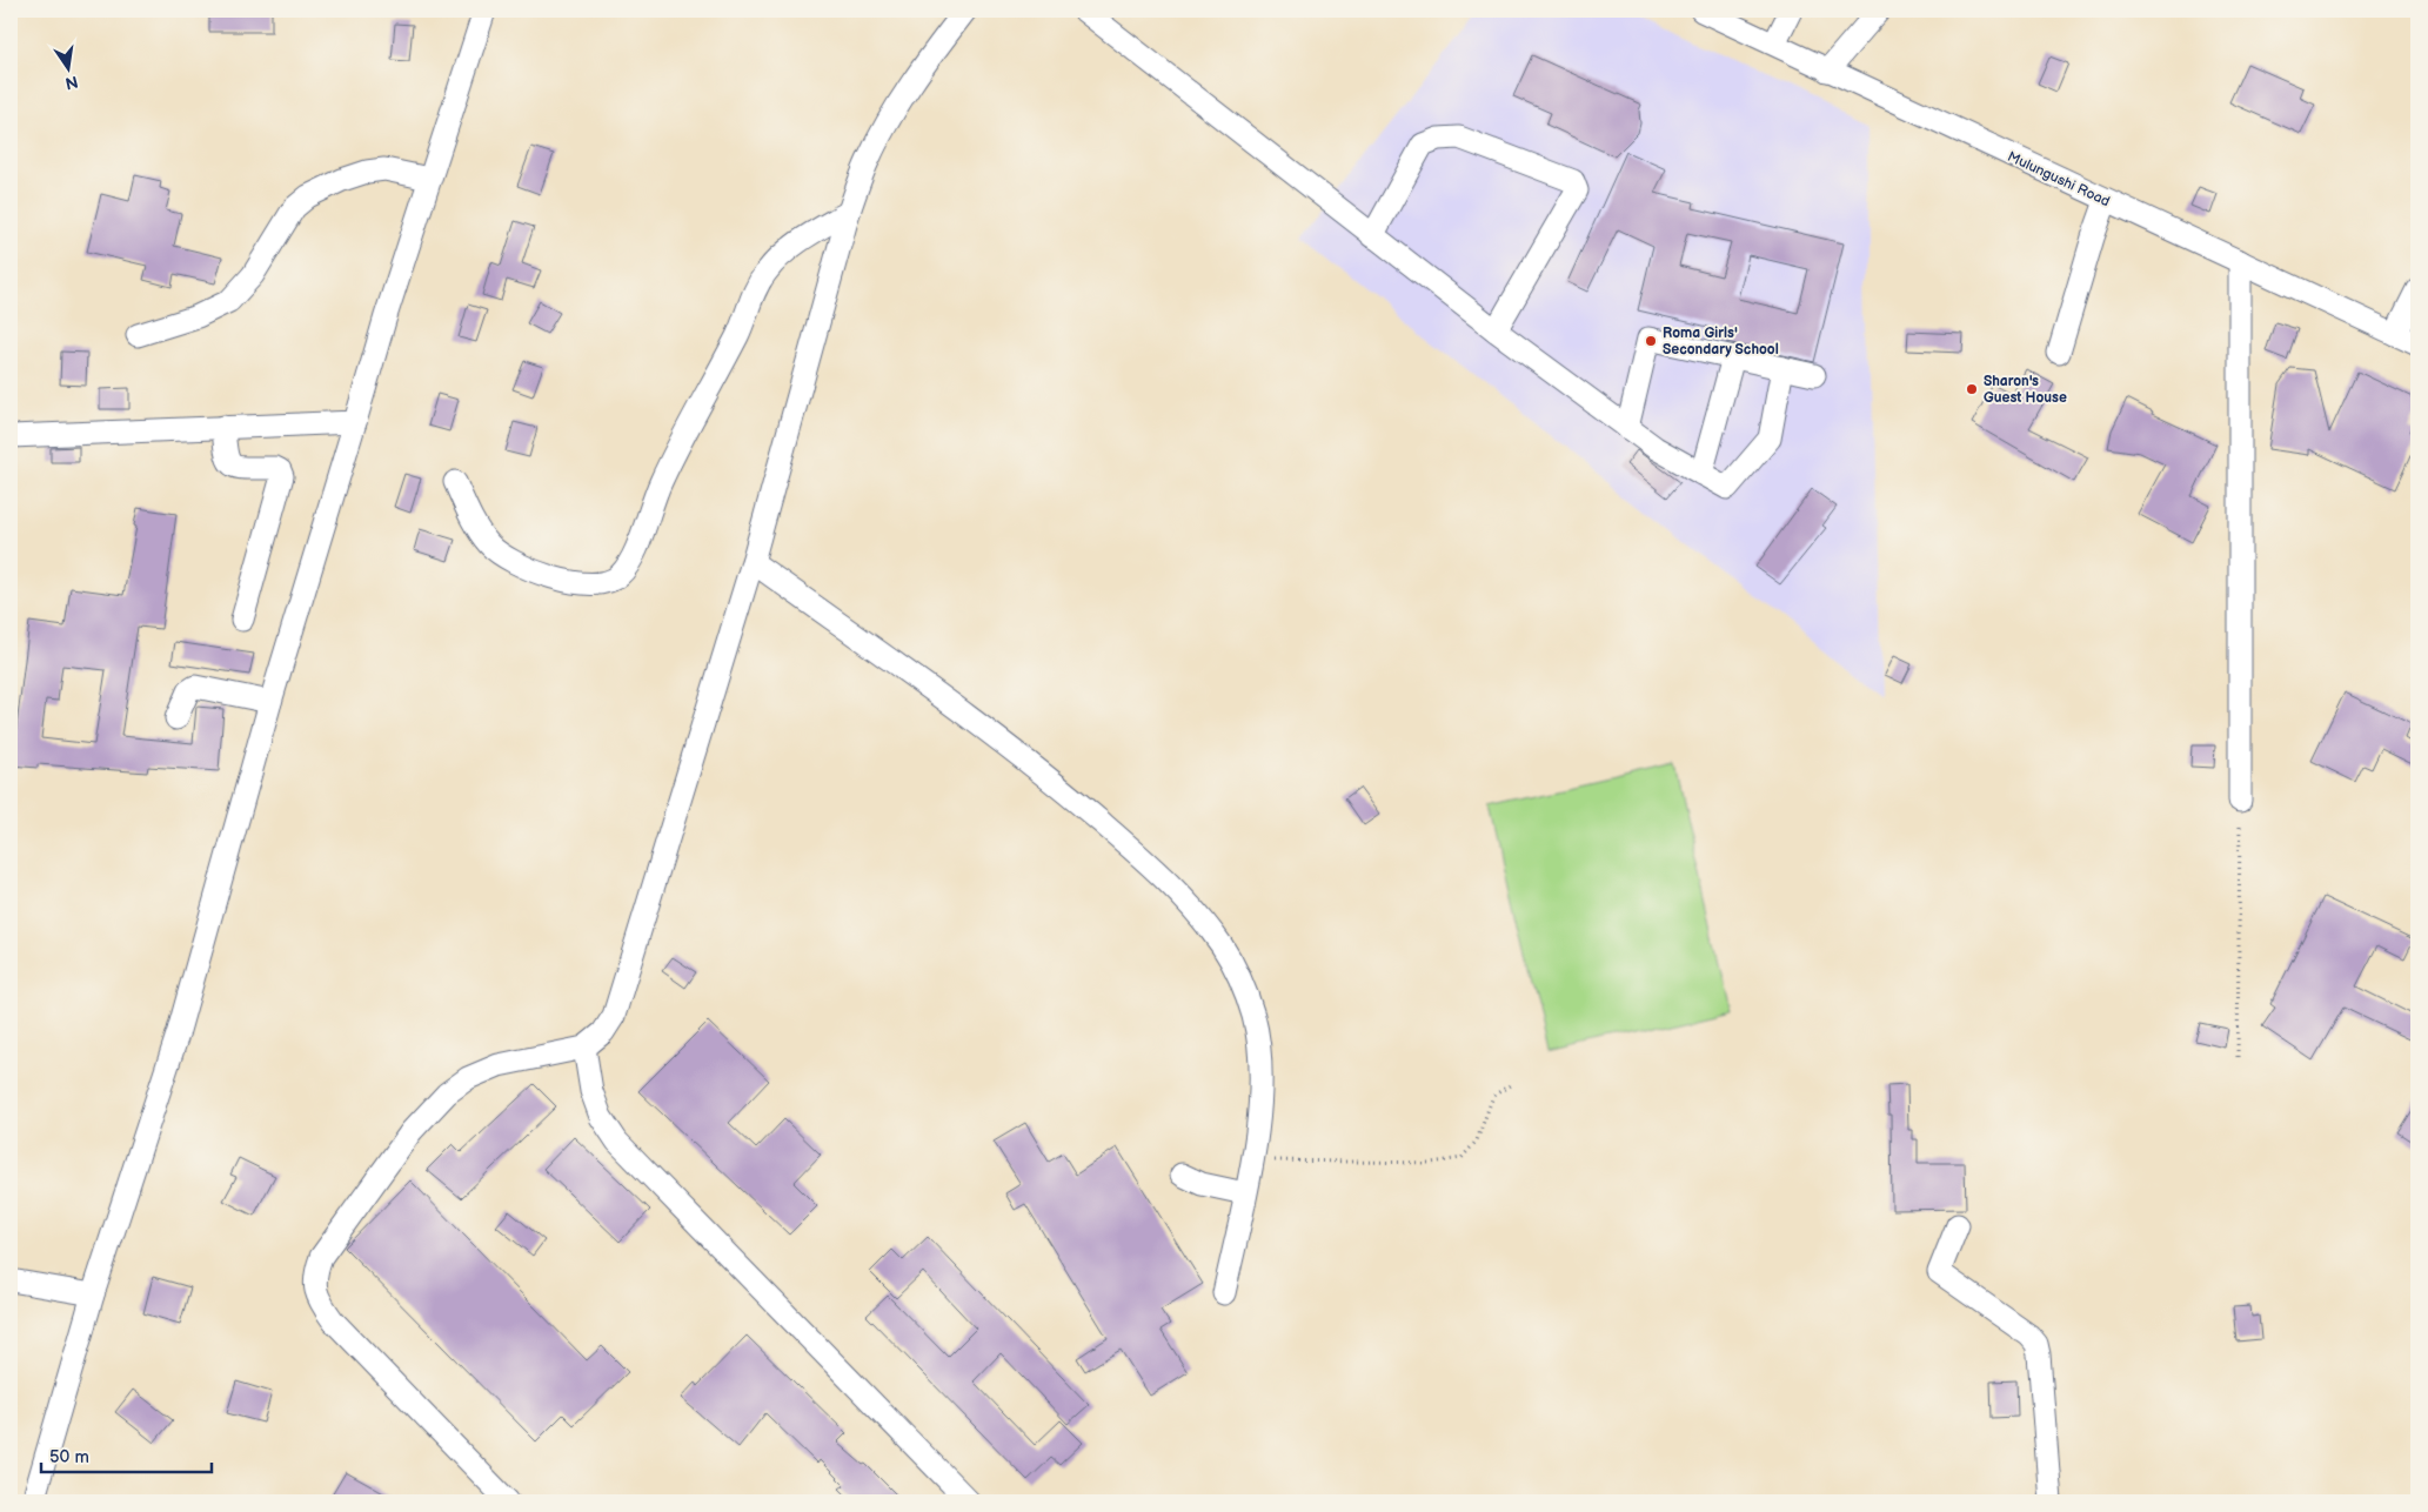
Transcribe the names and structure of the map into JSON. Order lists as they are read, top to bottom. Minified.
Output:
{"streets":{"street":["Mulungushi Road"]},"places":["Roma Girls' Secondary School","Sharon's Guest House"],"scale_bar":"50 m","north":"bottom"}
